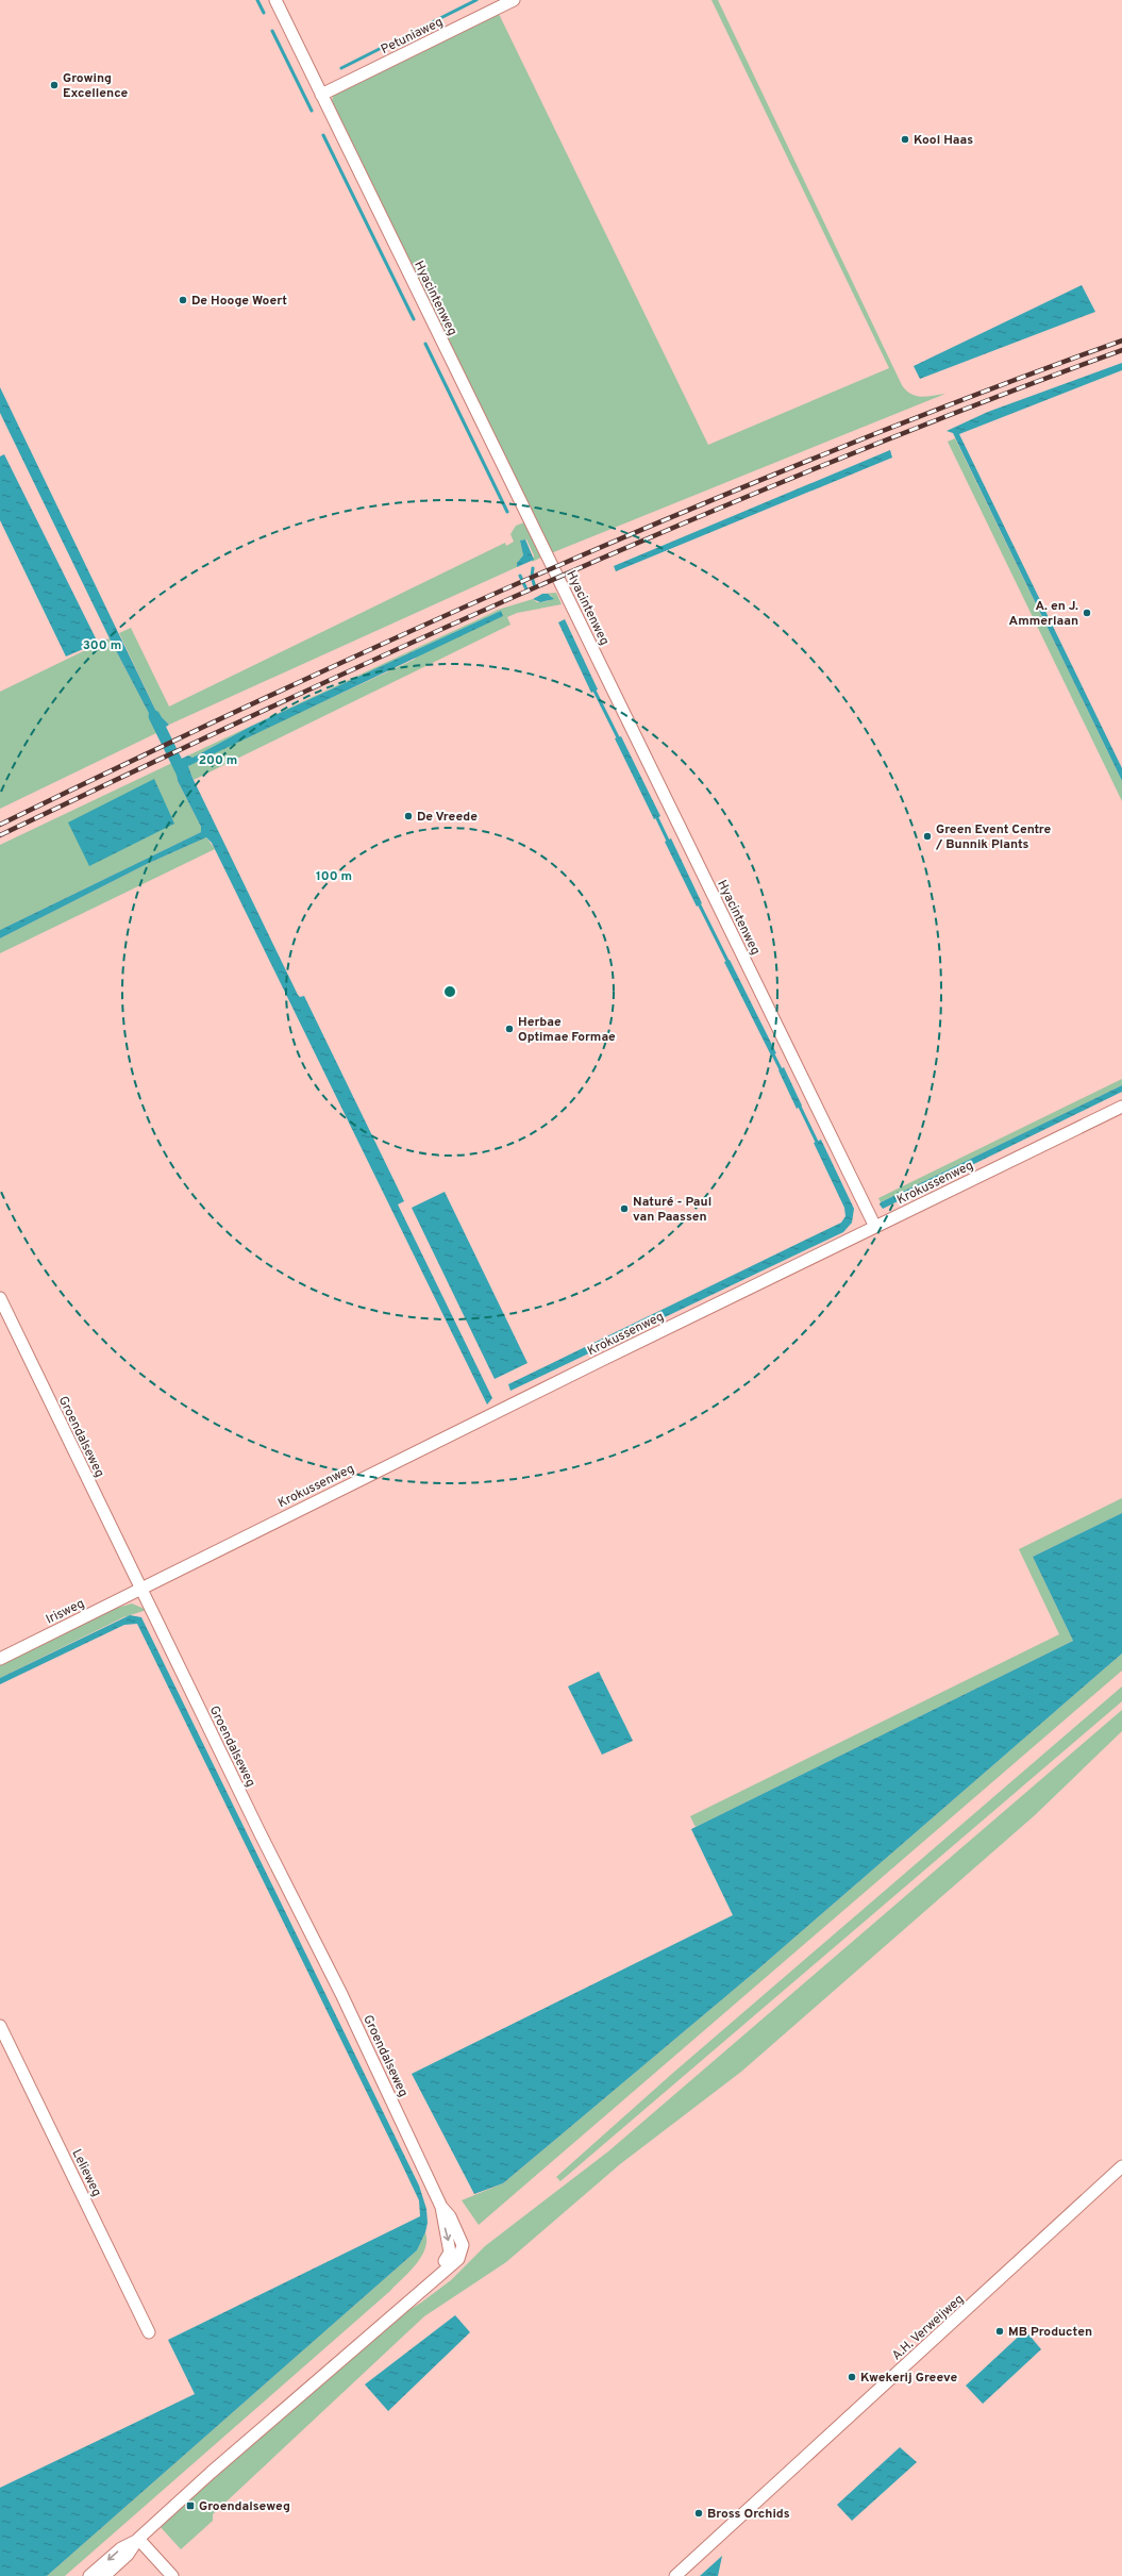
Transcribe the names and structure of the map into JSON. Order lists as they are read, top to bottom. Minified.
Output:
{"streets":{"street":["Petuniaweg","Hyacintenweg","Krokussenweg","Groendalseweg","Irisweg","Lelieweg","A.H. Verweijweg"]},"crossings":[["Petuniaweg","Hyacintenweg"],["Hyacintenweg","Krokussenweg"],["Krokussenweg","Groendalseweg"],["Krokussenweg","Irisweg"],["Groendalseweg","Irisweg"]],"places":{"other":["Growing Excellence","Kool Haas","De Hooge Woert","A. en J. Ammerlaan","De Vreede","Green Event Centre / Bunnik Plants","Herbae Optimae Formae","Naturé - Paul van Paassen","MB Producten","Kwekerij Greeve","Bross Orchids"],"transit":["Groendalseweg"]},"rings":["300 m","200 m","100 m"]}
